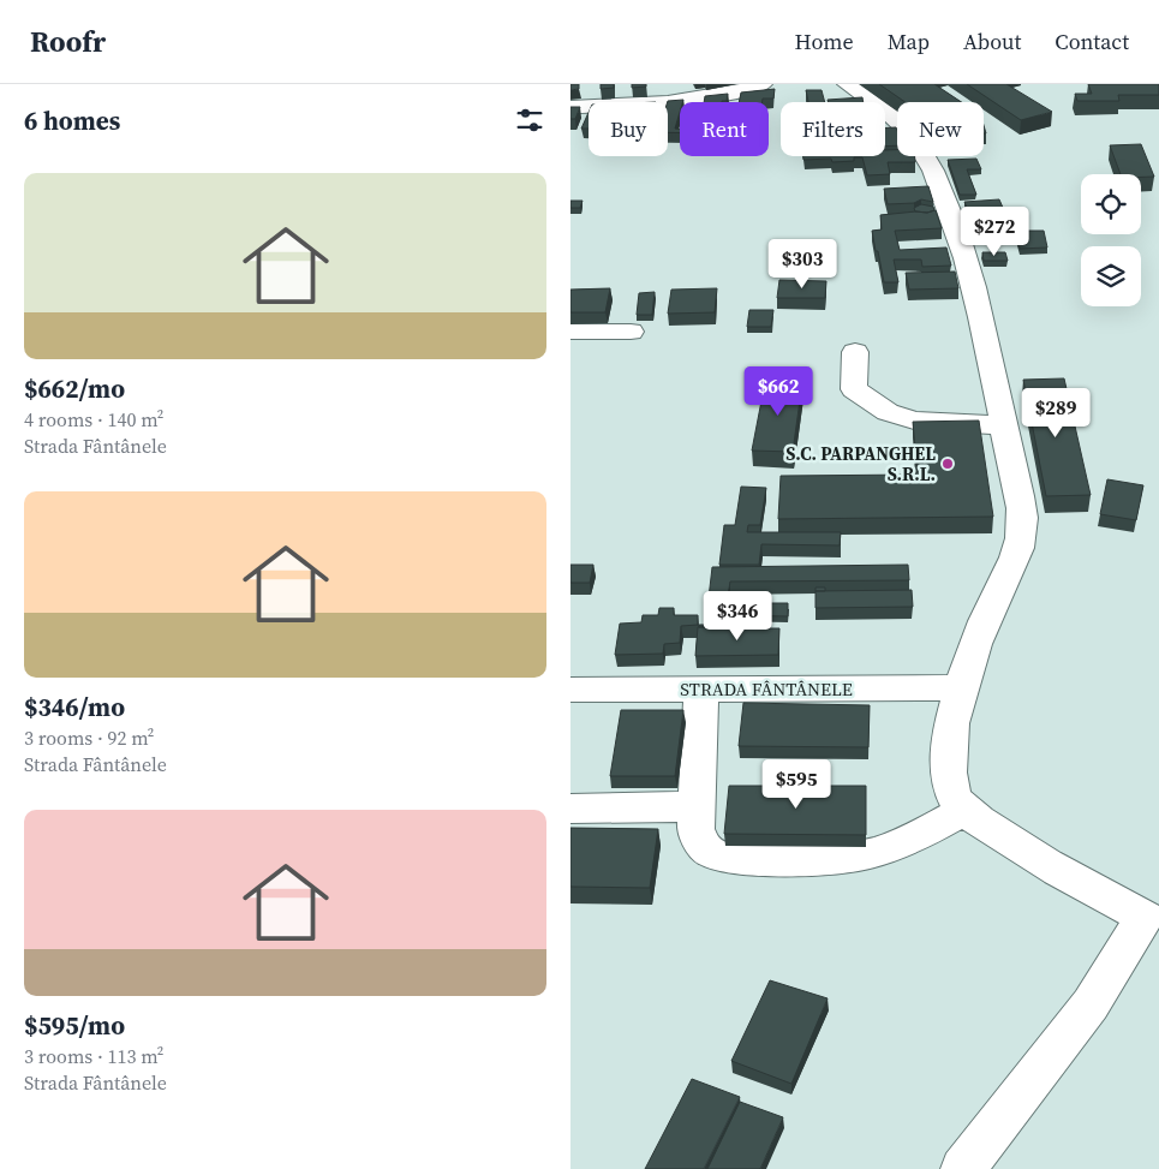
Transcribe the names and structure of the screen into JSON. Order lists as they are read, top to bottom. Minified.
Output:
{"streets":{"street":["STRADA FÂNTÂNELE"]},"places":["S.C. PARPANGHEL S.R.L."],"page":{"header":"Roofr","nav":["Home","Map","About","Contact"],"heading":"6 homes","chip":["Buy","Rent","Filters","New"],"list":[{"name":"$662/mo","note":"4 rooms · 140 m² · Strada Fântânele"},{"name":"$346/mo","note":"3 rooms · 92 m² · Strada Fântânele"},{"name":"$595/mo","note":"3 rooms · 113 m² · Strada Fântânele"}],"price":["$272","$303","$662","$289","$346","$595"]}}
